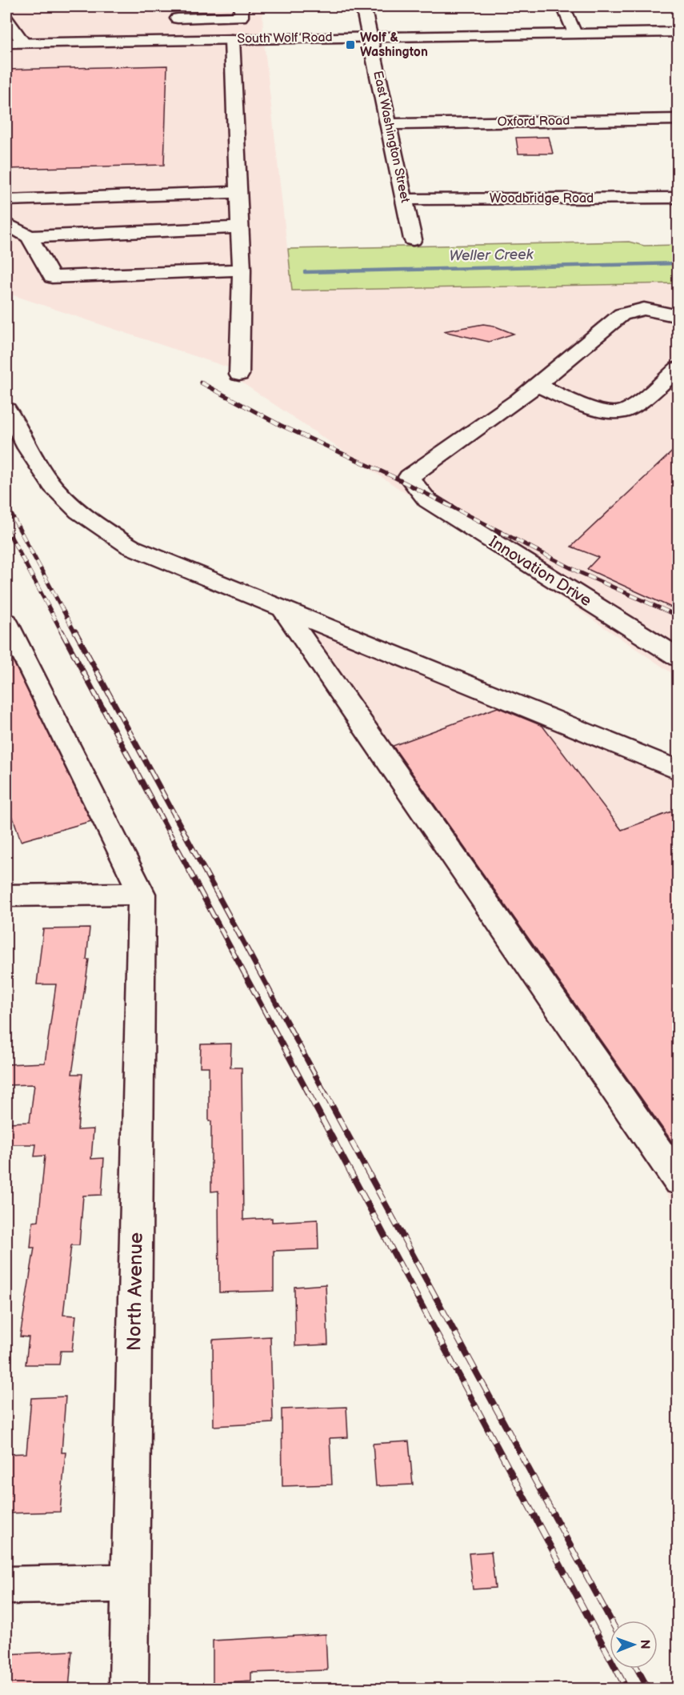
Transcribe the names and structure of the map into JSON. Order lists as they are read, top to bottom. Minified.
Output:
{"streets":{"street":["South Wolf Road","Oxford Road","East Washington Street","Woodbridge Road","Innovation Drive","North Avenue"]},"crossings":[["South Wolf Road","East Washington Street"],["Oxford Road","East Washington Street"],["East Washington Street","Woodbridge Road"]],"water":["Weller Creek"],"places":{"transit":["Wolf & Washington"]},"north":"right"}
